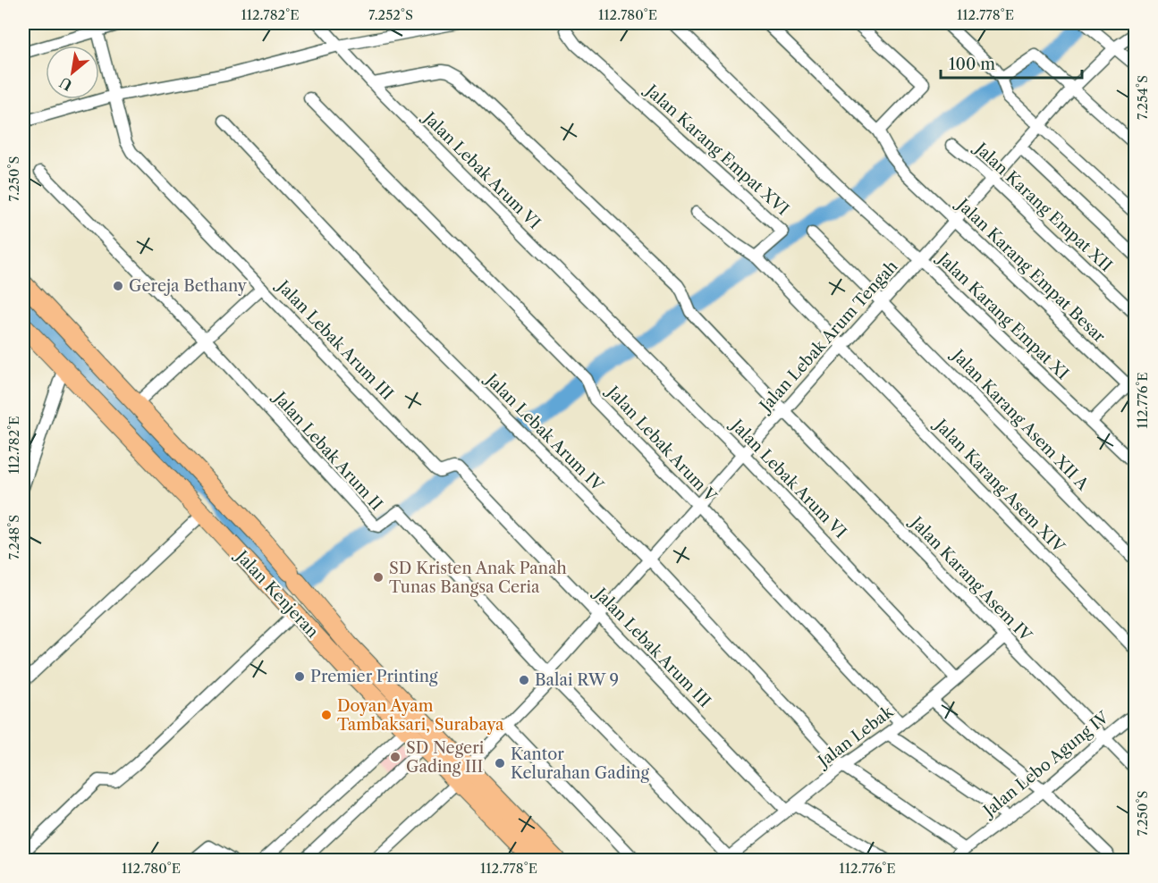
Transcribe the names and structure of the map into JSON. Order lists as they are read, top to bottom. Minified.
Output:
{"streets":{"main road":["Jalan Kenjeran"],"street":["Jalan Karang Empat XVI","Jalan Lebak Arum VI","Jalan Karang Empat XII","Jalan Karang Empat Besar","Jalan Karang Empat XI","Jalan Lebak Arum Tengah","Jalan Lebak Arum III","Jalan Karang Asem XII A","Jalan Lebak Arum IV","Jalan Lebak Arum V","Jalan Lebak Arum II","Jalan Karang Asem XIV","Jalan Karang Asem IV","Jalan Lebak","Jalan Lebo Agung IV"]},"crossings":[["Jalan Lebak Arum VI","Jalan Lebak Arum Tengah"],["Jalan Lebak Arum VI","Jalan Lebak"],["Jalan Karang Empat XII","Jalan Lebak Arum Tengah"],["Jalan Karang Empat Besar","Jalan Lebak Arum Tengah"],["Jalan Karang Empat XI","Jalan Lebak Arum Tengah"],["Jalan Lebak Arum Tengah","Jalan Lebak Arum III"],["Jalan Lebak Arum Tengah","Jalan Karang Asem XII A"],["Jalan Lebak Arum Tengah","Jalan Lebak Arum IV"],["Jalan Lebak Arum Tengah","Jalan Lebak Arum V"],["Jalan Lebak Arum Tengah","Jalan Lebak Arum II"],["Jalan Lebak Arum Tengah","Jalan Karang Asem XIV"],["Jalan Lebak Arum Tengah","Jalan Karang Asem IV"],["Jalan Lebak Arum Tengah","Jalan Kenjeran"],["Jalan Lebak Arum III","Jalan Lebak"],["Jalan Lebak Arum IV","Jalan Lebak"],["Jalan Lebak Arum IV","Jalan Lebo Agung IV"],["Jalan Lebak Arum V","Jalan Lebak"],["Jalan Lebak Arum II","Jalan Lebak"],["Jalan Karang Asem IV","Jalan Lebak"],["Jalan Karang Asem IV","Jalan Lebo Agung IV"]],"places":["Gereja Bethany","SD Kristen Anak Panah Tunas Bangsa Ceria","Premier Printing","Balai RW 9","Doyan Ayam Tambaksari, Surabaya","SD Negeri Gading III","Kantor Kelurahan Gading"],"scale_bar":"100 m","north":"bottom left","coordinates":["112.782°E","7.252°S","112.780°E","112.778°E","7.254°S","7.250°S","112.776°E","7.248°S"]}
